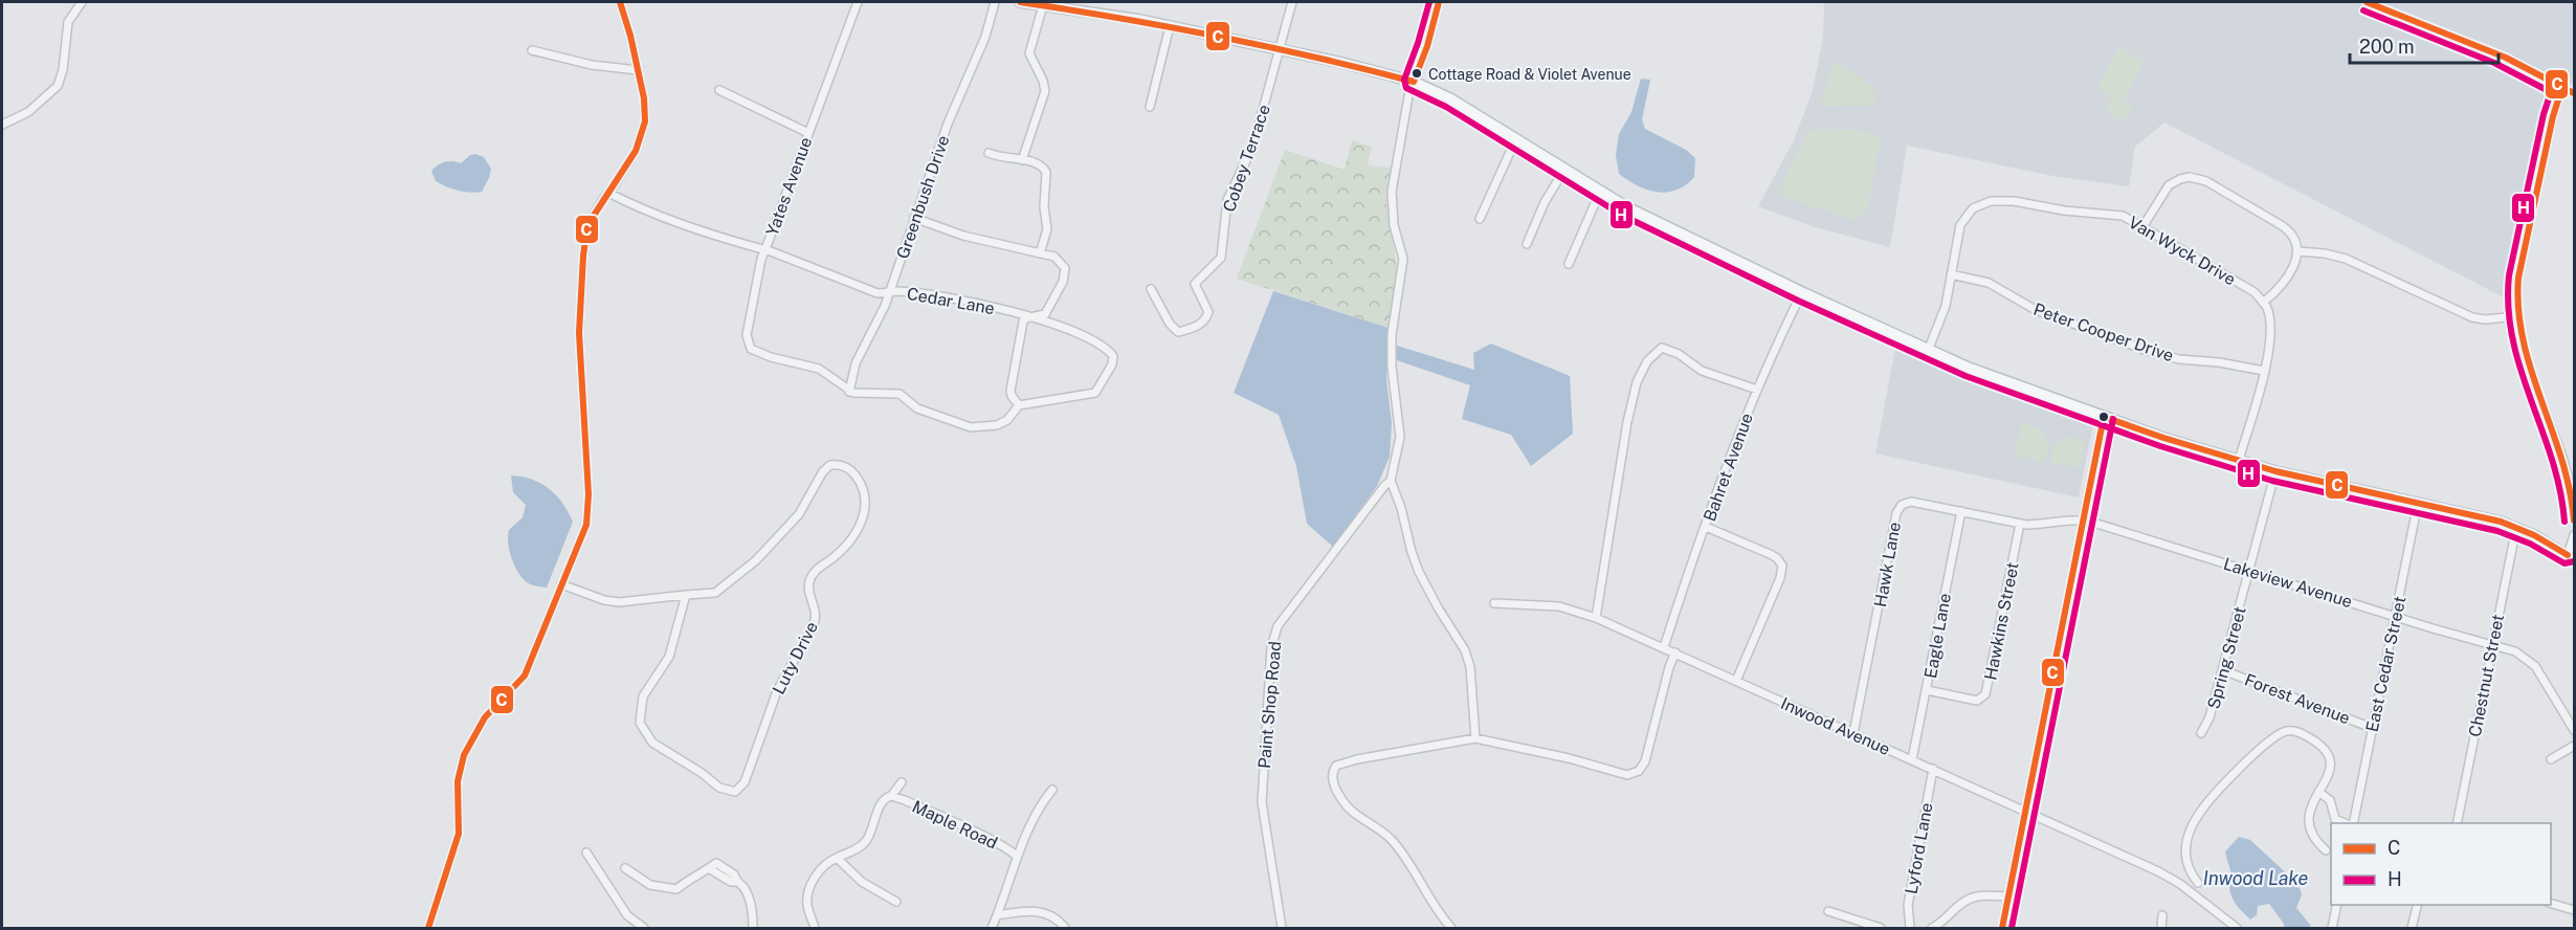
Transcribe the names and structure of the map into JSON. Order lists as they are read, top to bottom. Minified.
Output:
{"streets":{"street":["Cobey Terrace","Yates Avenue","Greenbush Drive","Van Wyck Drive","Cedar Lane","Peter Cooper Drive","Bahret Avenue","Hawk Lane","Lakeview Avenue","Hawkins Street","Eagle Lane","Luty Drive","Spring Street","East Cedar Street","Chestnut Street","Forest Avenue","Paint Shop Road","Inwood Avenue","Maple Road","Lyford Lane"]},"crossings":[["Yates Avenue","Cedar Lane"],["Greenbush Drive","Cedar Lane"],["Van Wyck Drive","Peter Cooper Drive"],["Bahret Avenue","Inwood Avenue"],["Hawk Lane","Lakeview Avenue"],["Hawk Lane","Hawkins Street"],["Hawk Lane","Eagle Lane"],["Hawk Lane","Inwood Avenue"],["Lakeview Avenue","Spring Street"],["Lakeview Avenue","East Cedar Street"],["Lakeview Avenue","Chestnut Street"],["Hawkins Street","Eagle Lane"],["Eagle Lane","Inwood Avenue"],["Spring Street","Forest Avenue"],["East Cedar Street","Forest Avenue"],["Inwood Avenue","Lyford Lane"]],"water":["Inwood Lake"],"places":["Cottage Road & Violet Avenue"],"lines":["transit line C","transit line H"],"legend":["C","H"],"scale_bar":"200 m"}
